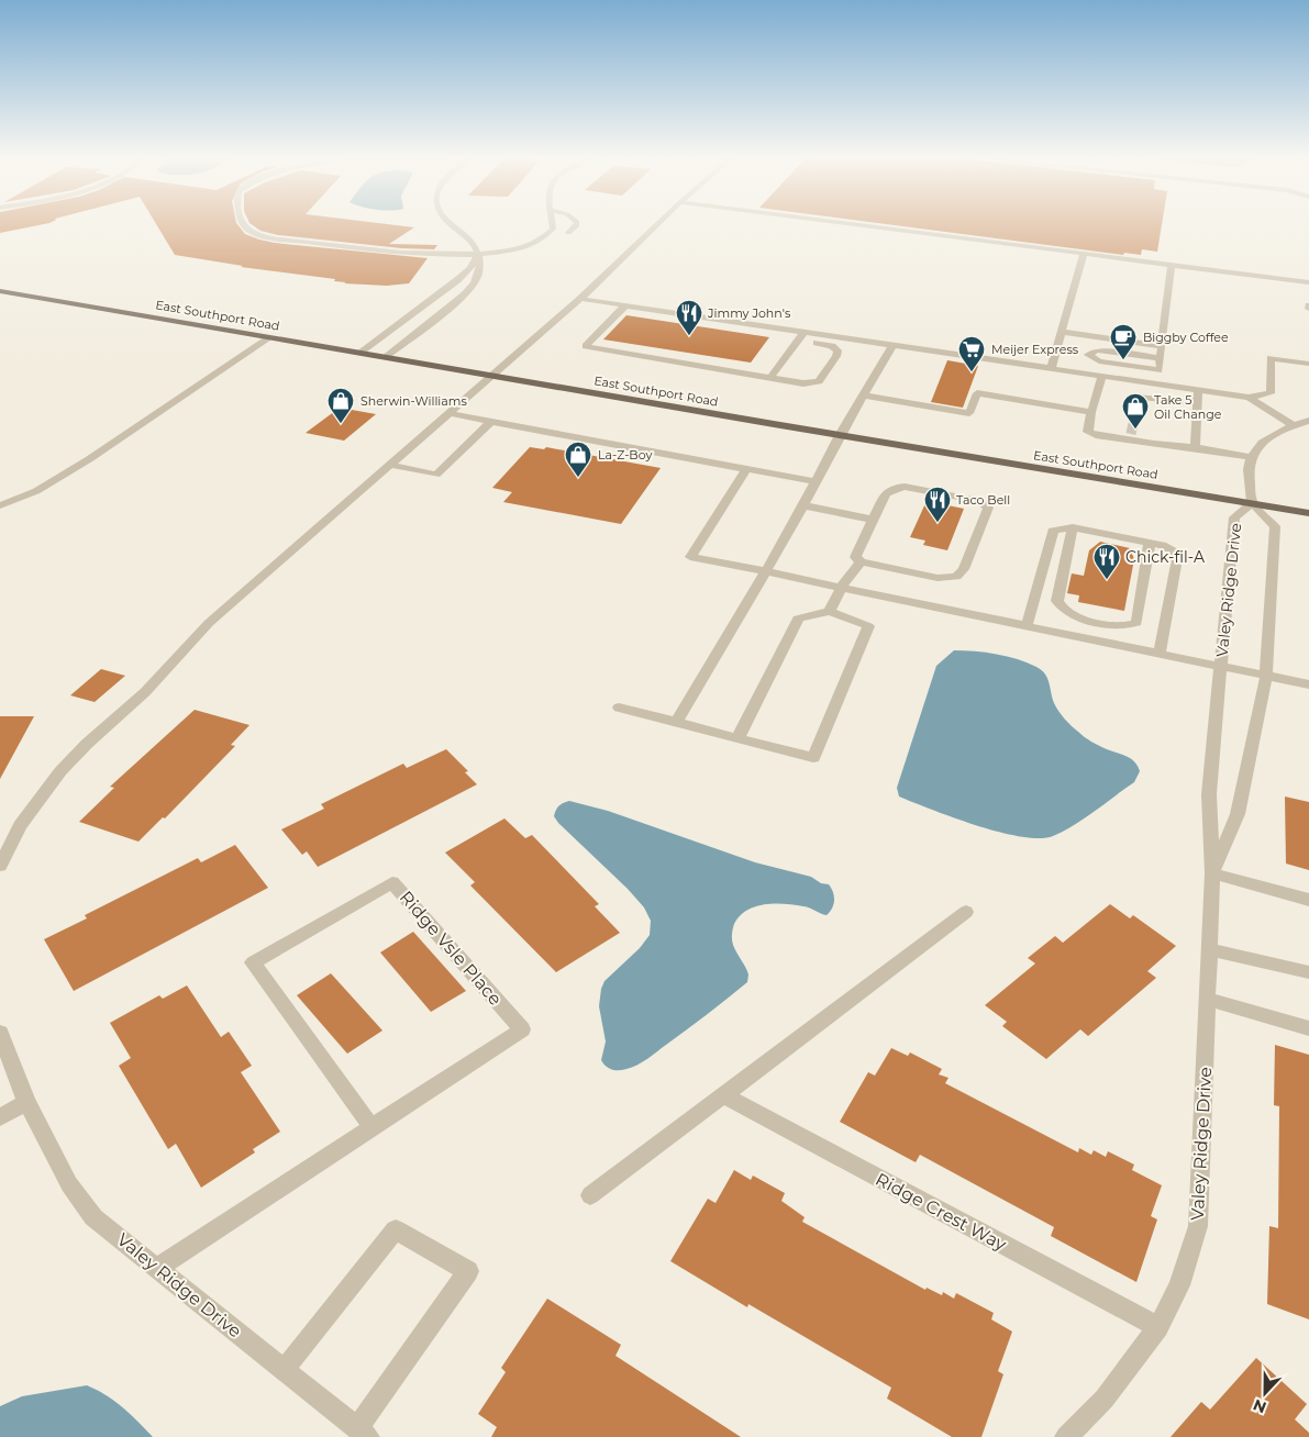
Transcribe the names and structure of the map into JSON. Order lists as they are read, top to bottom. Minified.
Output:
{"streets":{"main road":["East Southport Road"],"street":["Valey Ridge Drive","Ridge Vsle Place","Ridge Crest Way"]},"crossings":[["East Southport Road","Valey Ridge Drive"],["Valey Ridge Drive","Ridge Vsle Place"],["Valey Ridge Drive","Ridge Crest Way"]],"places":{"restaurant":["Jimmy John's","Taco Bell","Chick-fil-A"],"cafe":["Biggby Coffee"],"supermarket":["Meijer Express"],"shop":["Sherwin-Williams","Take 5 Oil Change","La-Z-Boy"]},"north":"bottom"}
